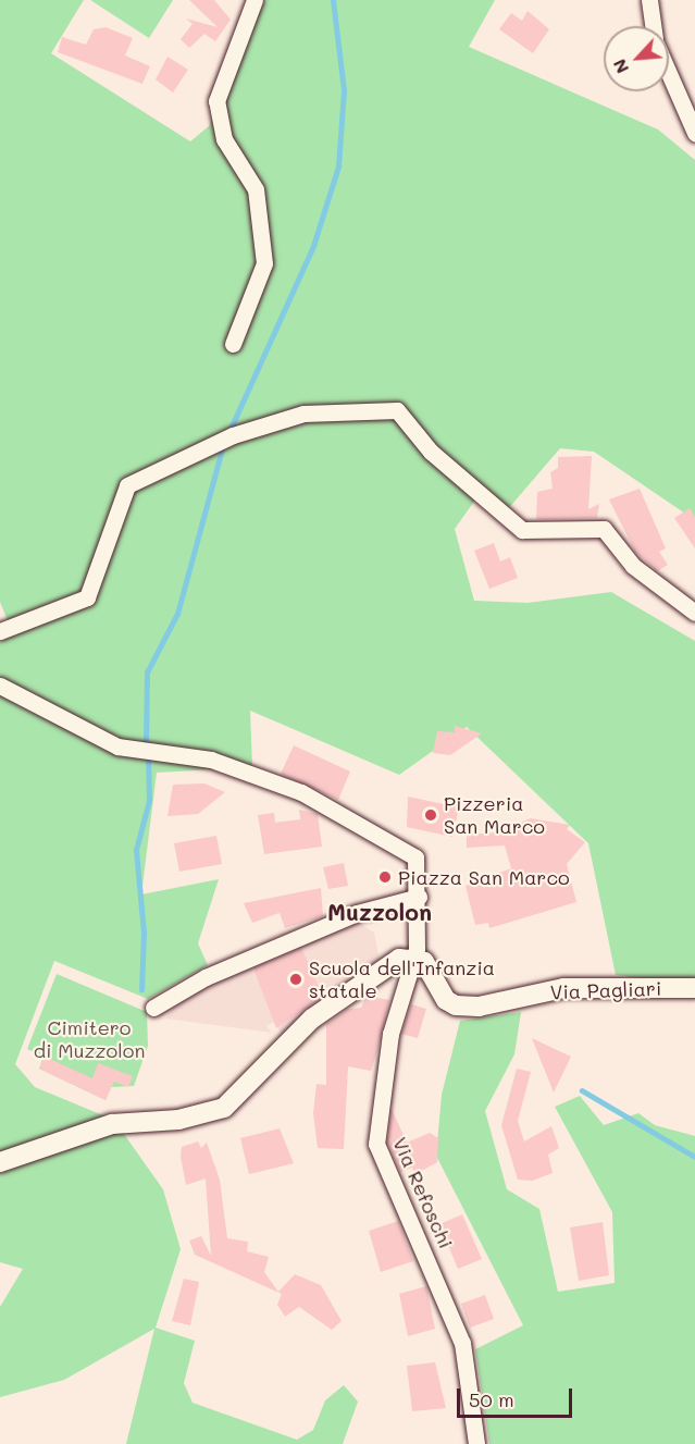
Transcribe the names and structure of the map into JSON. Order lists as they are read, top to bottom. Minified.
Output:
{"streets":{"street":["Via Pagliari","Via Refoschi"]},"crossings":[["Via Pagliari","Via Refoschi"]],"districts":["Muzzolon"],"parks":["Cimitero di Muzzolon"],"places":["Pizzeria San Marco","Piazza San Marco","Scuola dell'Infanzia statale"],"scale_bar":"50 m","north":"bottom left"}
